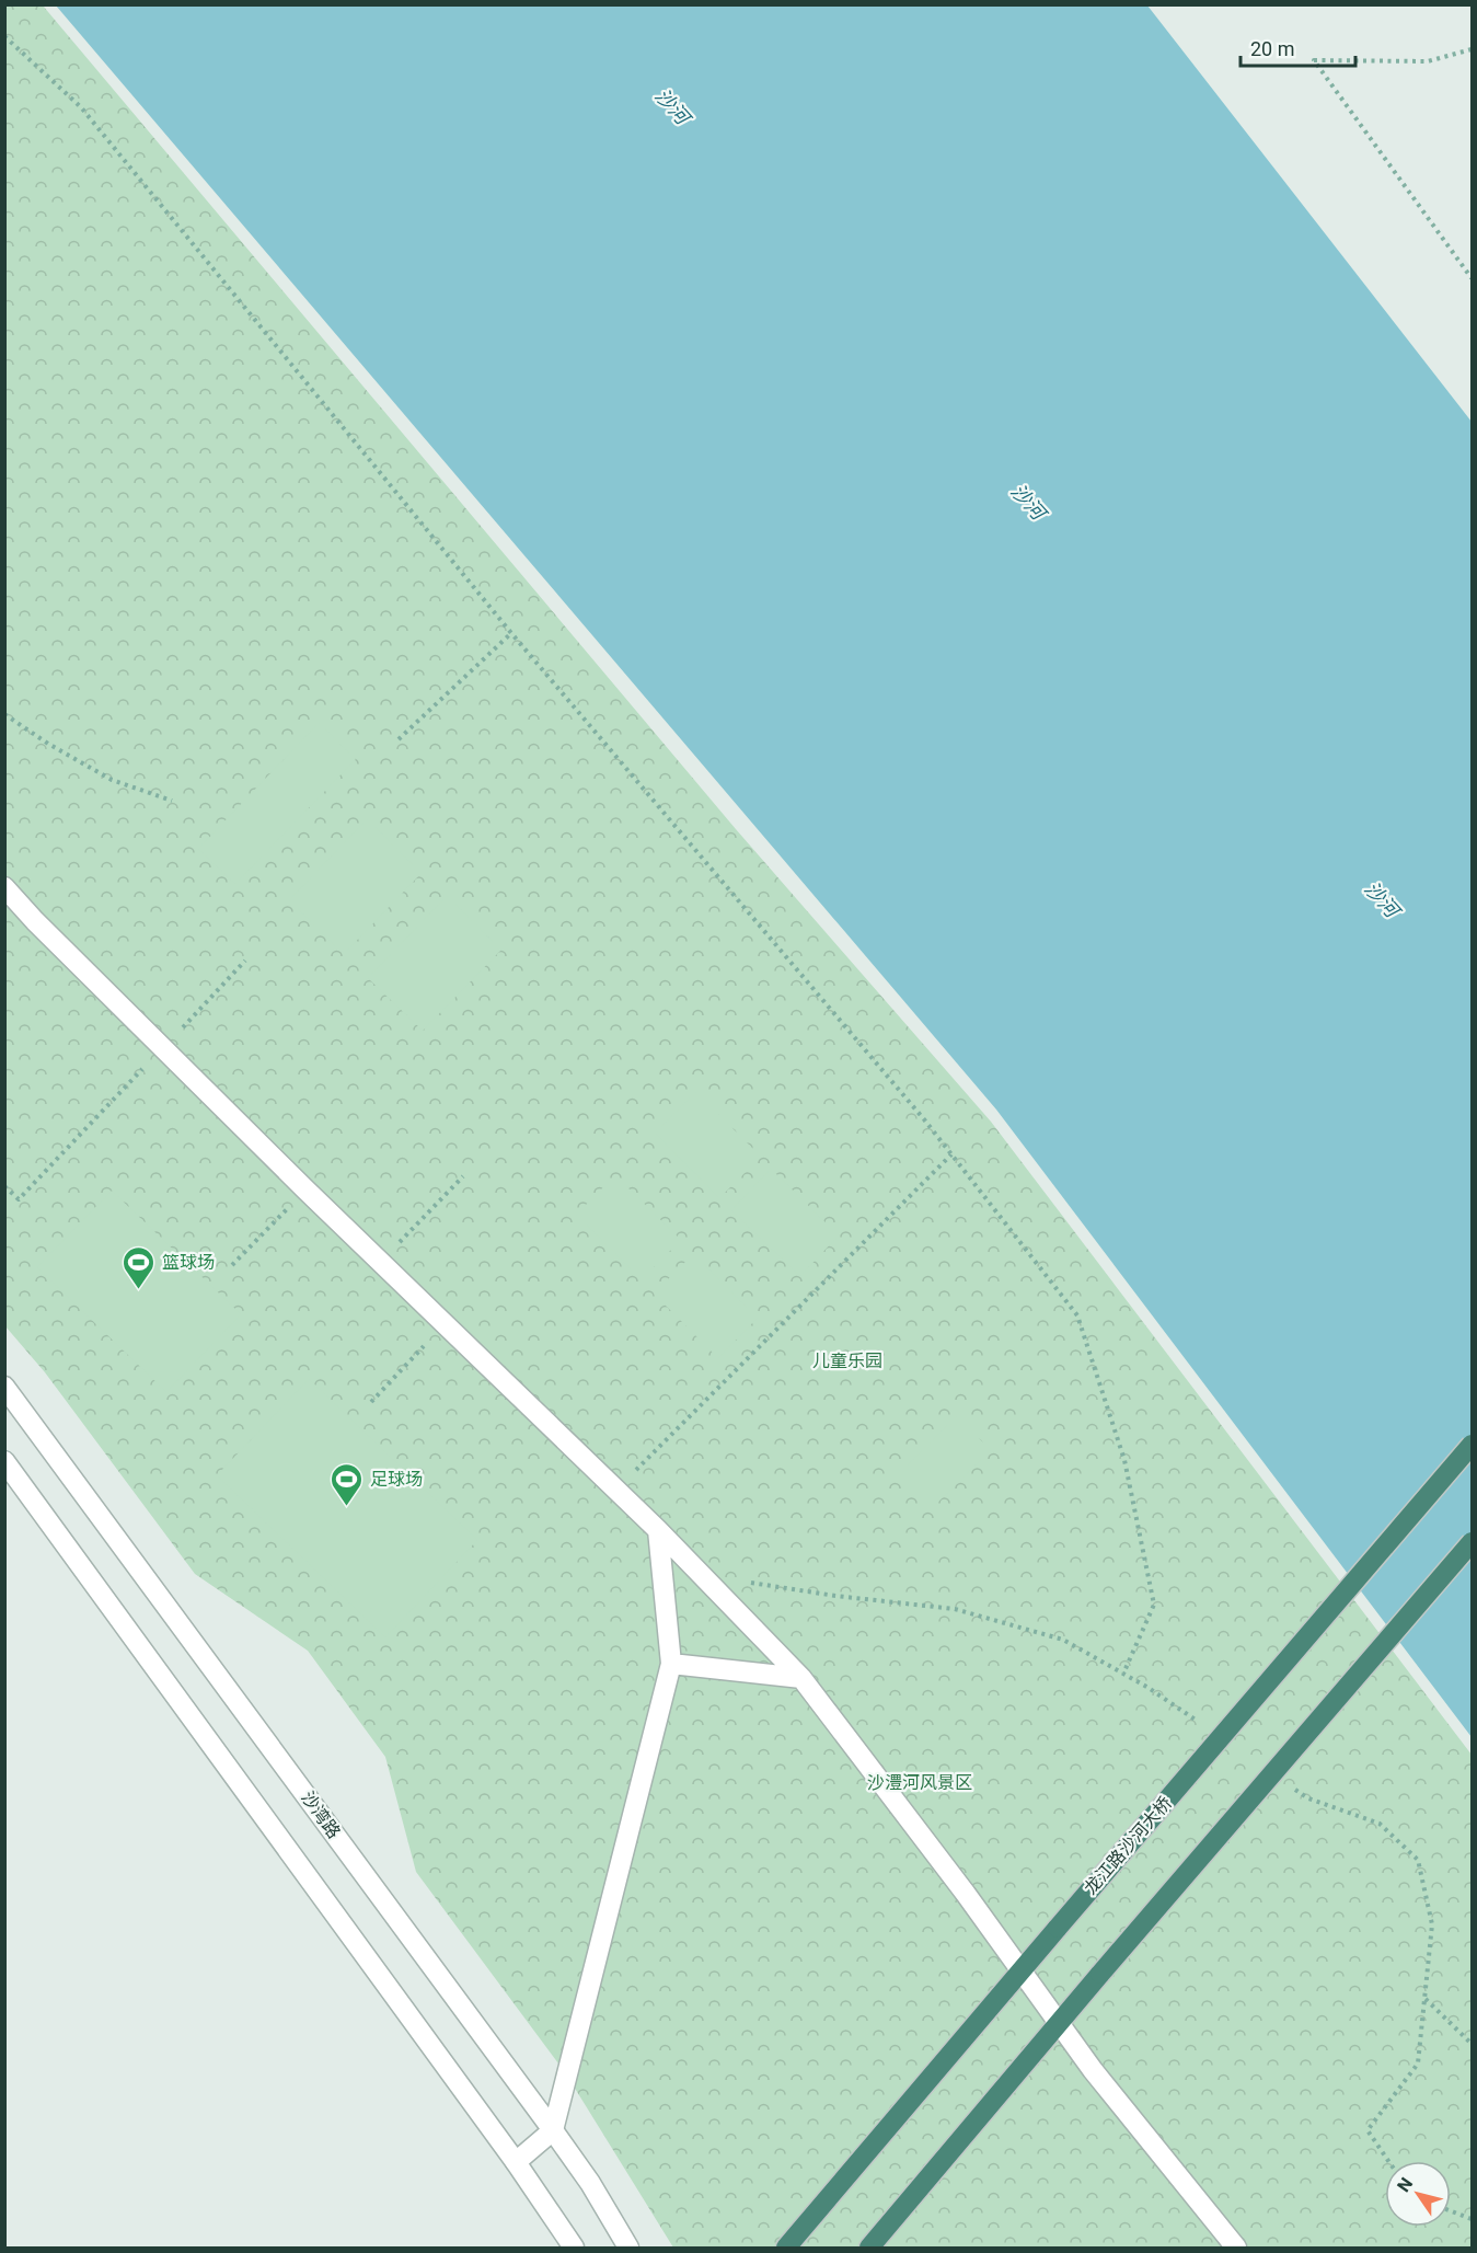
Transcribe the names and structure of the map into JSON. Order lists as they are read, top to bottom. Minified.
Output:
{"streets":{"highway":["龙江路沙河大桥"],"street":["沙湾路"]},"water":["沙河"],"parks":["儿童乐园","沙澧河风景区"],"places":{"sports":["篮球场","足球场"]},"scale_bar":"20 m","north":"top left"}
